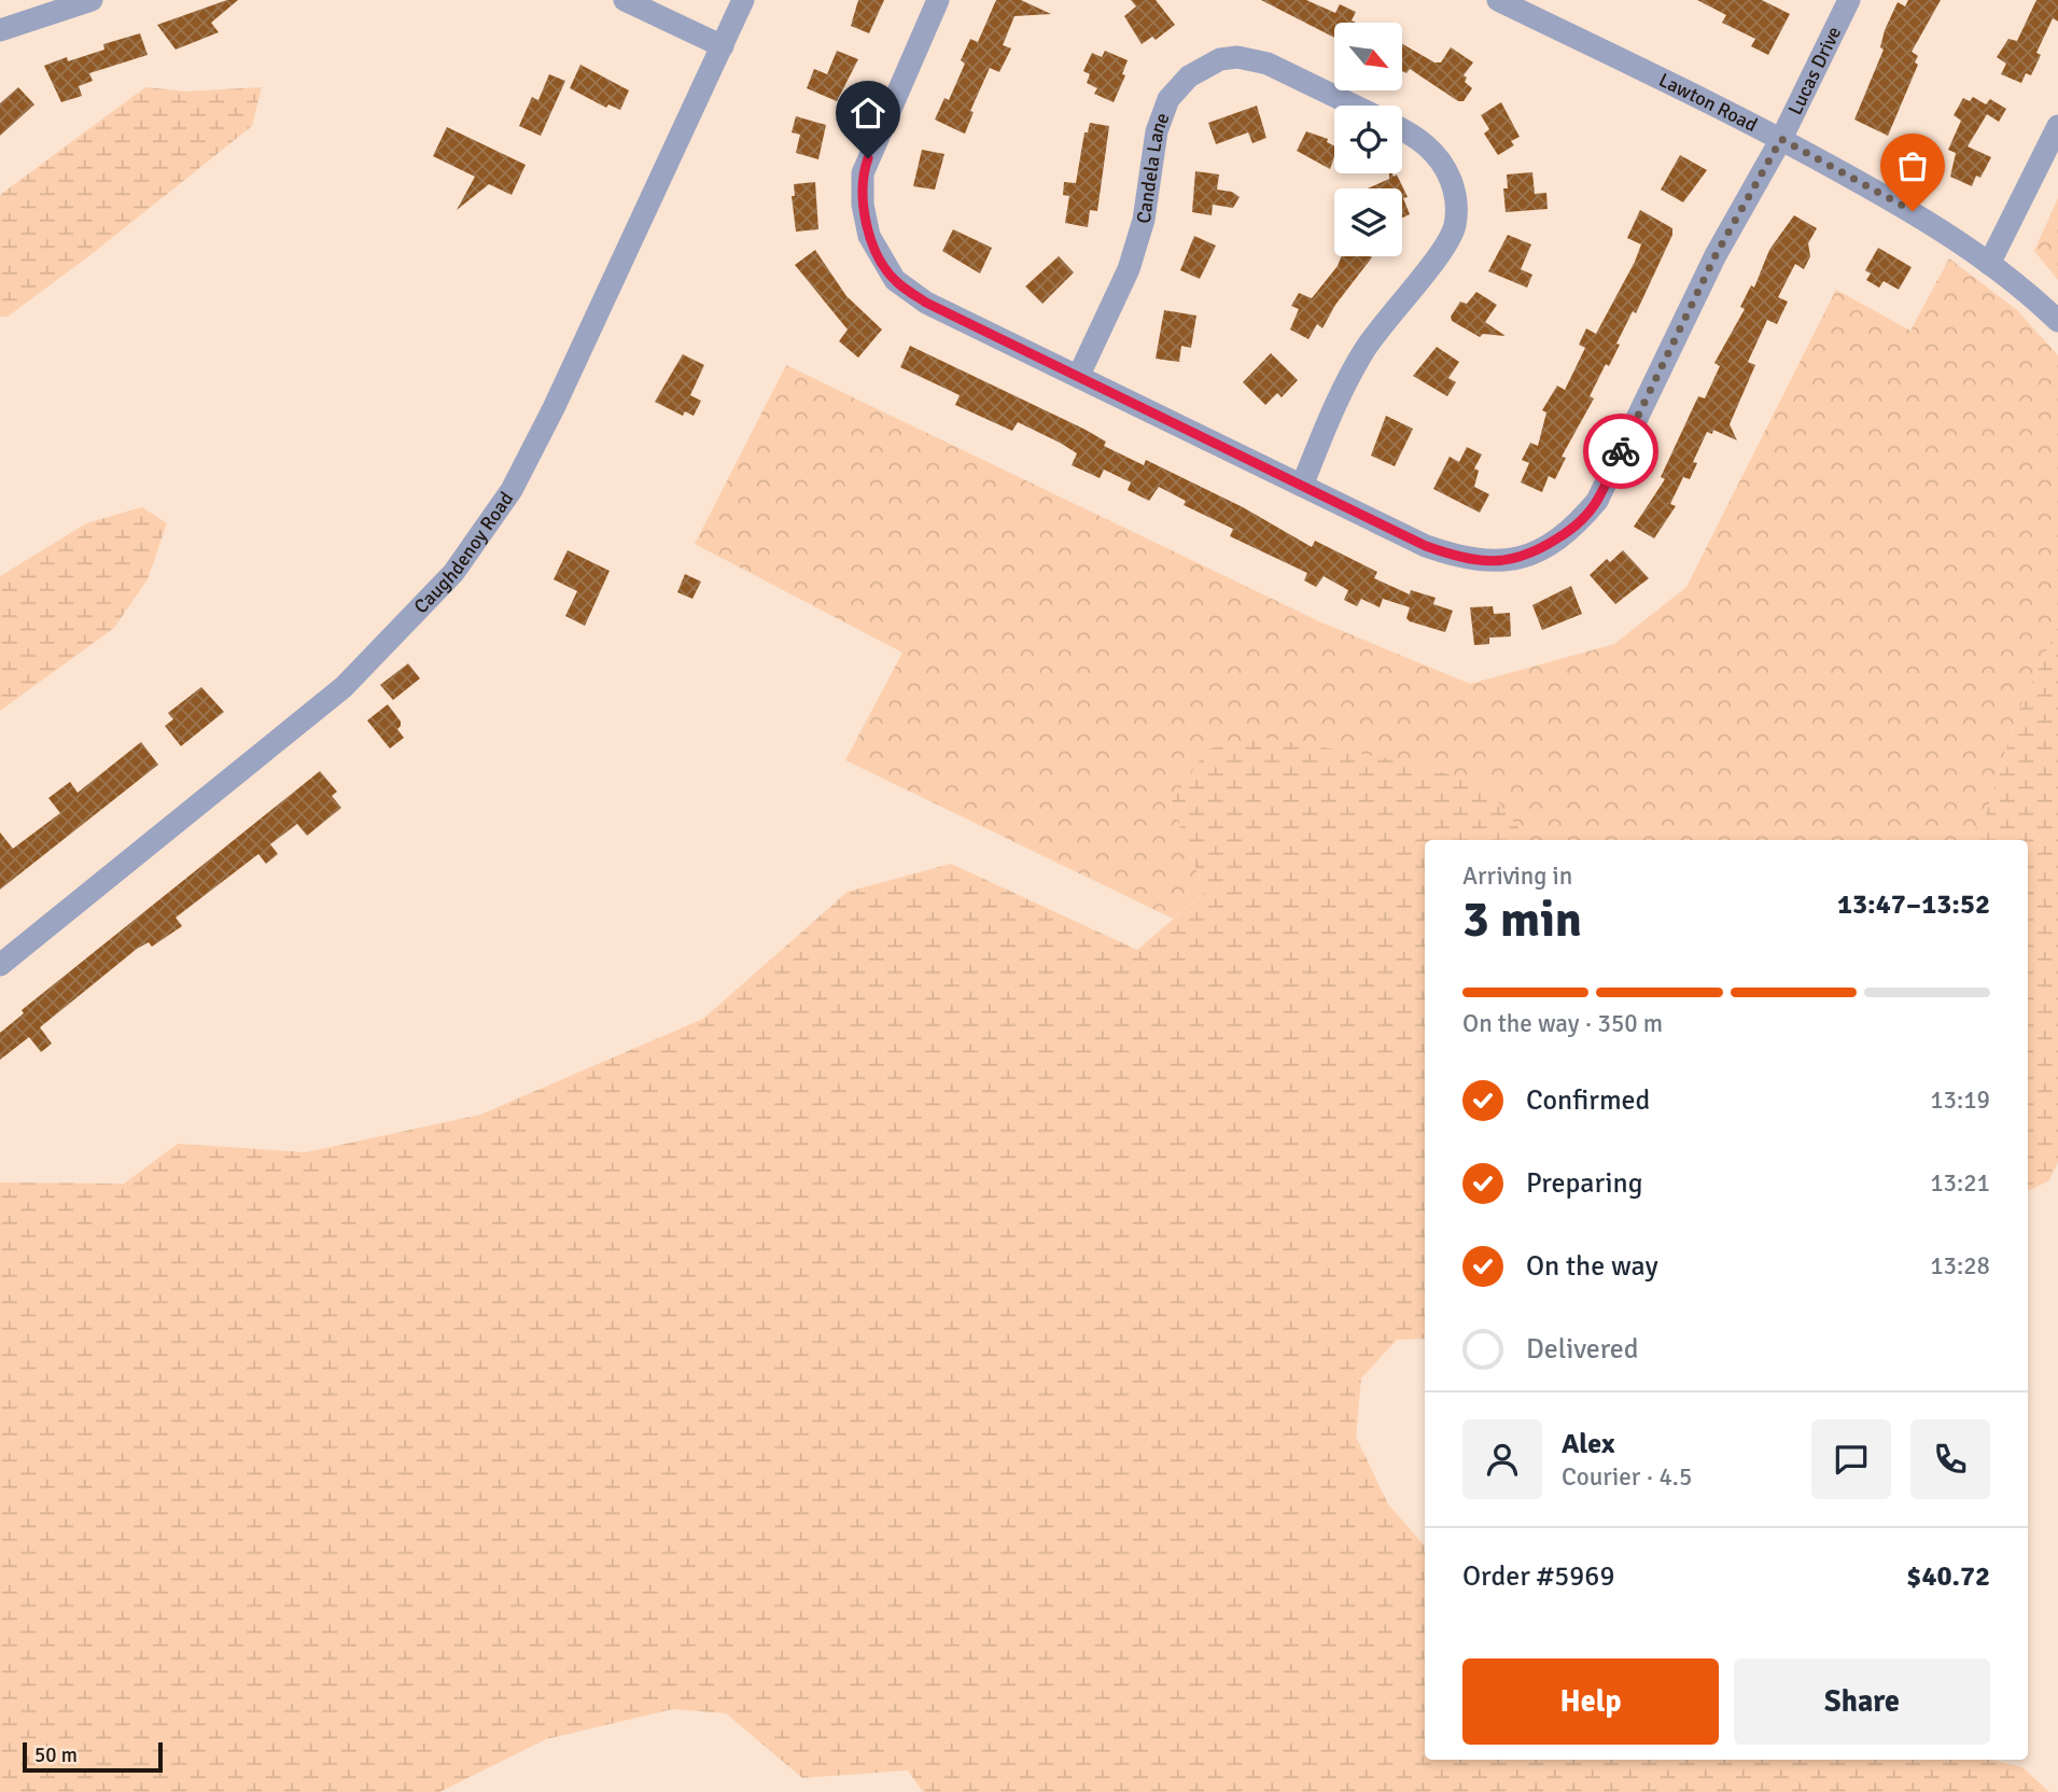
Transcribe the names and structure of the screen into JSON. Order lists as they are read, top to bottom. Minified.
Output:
{"streets":{"street":["Lucas Drive","Lawton Road","Candela Lane","Caughdenoy Road"]},"crossings":[["Lucas Drive","Lawton Road"],["Lucas Drive","Candela Lane"]],"scale_bar":"50 m","north":"bottom right","page":{"heading":["3 min","Arriving in","13:47–13:52"],"panel":["Alex","Courier · 4.5","Order #5969","$40.72"],"bar":"On the way · 350 m","list":[["Confirmed","13:19"],["Preparing","13:21"],["On the way","13:28"],"Delivered"],"buttons":["Help","Share"],"scale":"50 m"}}
